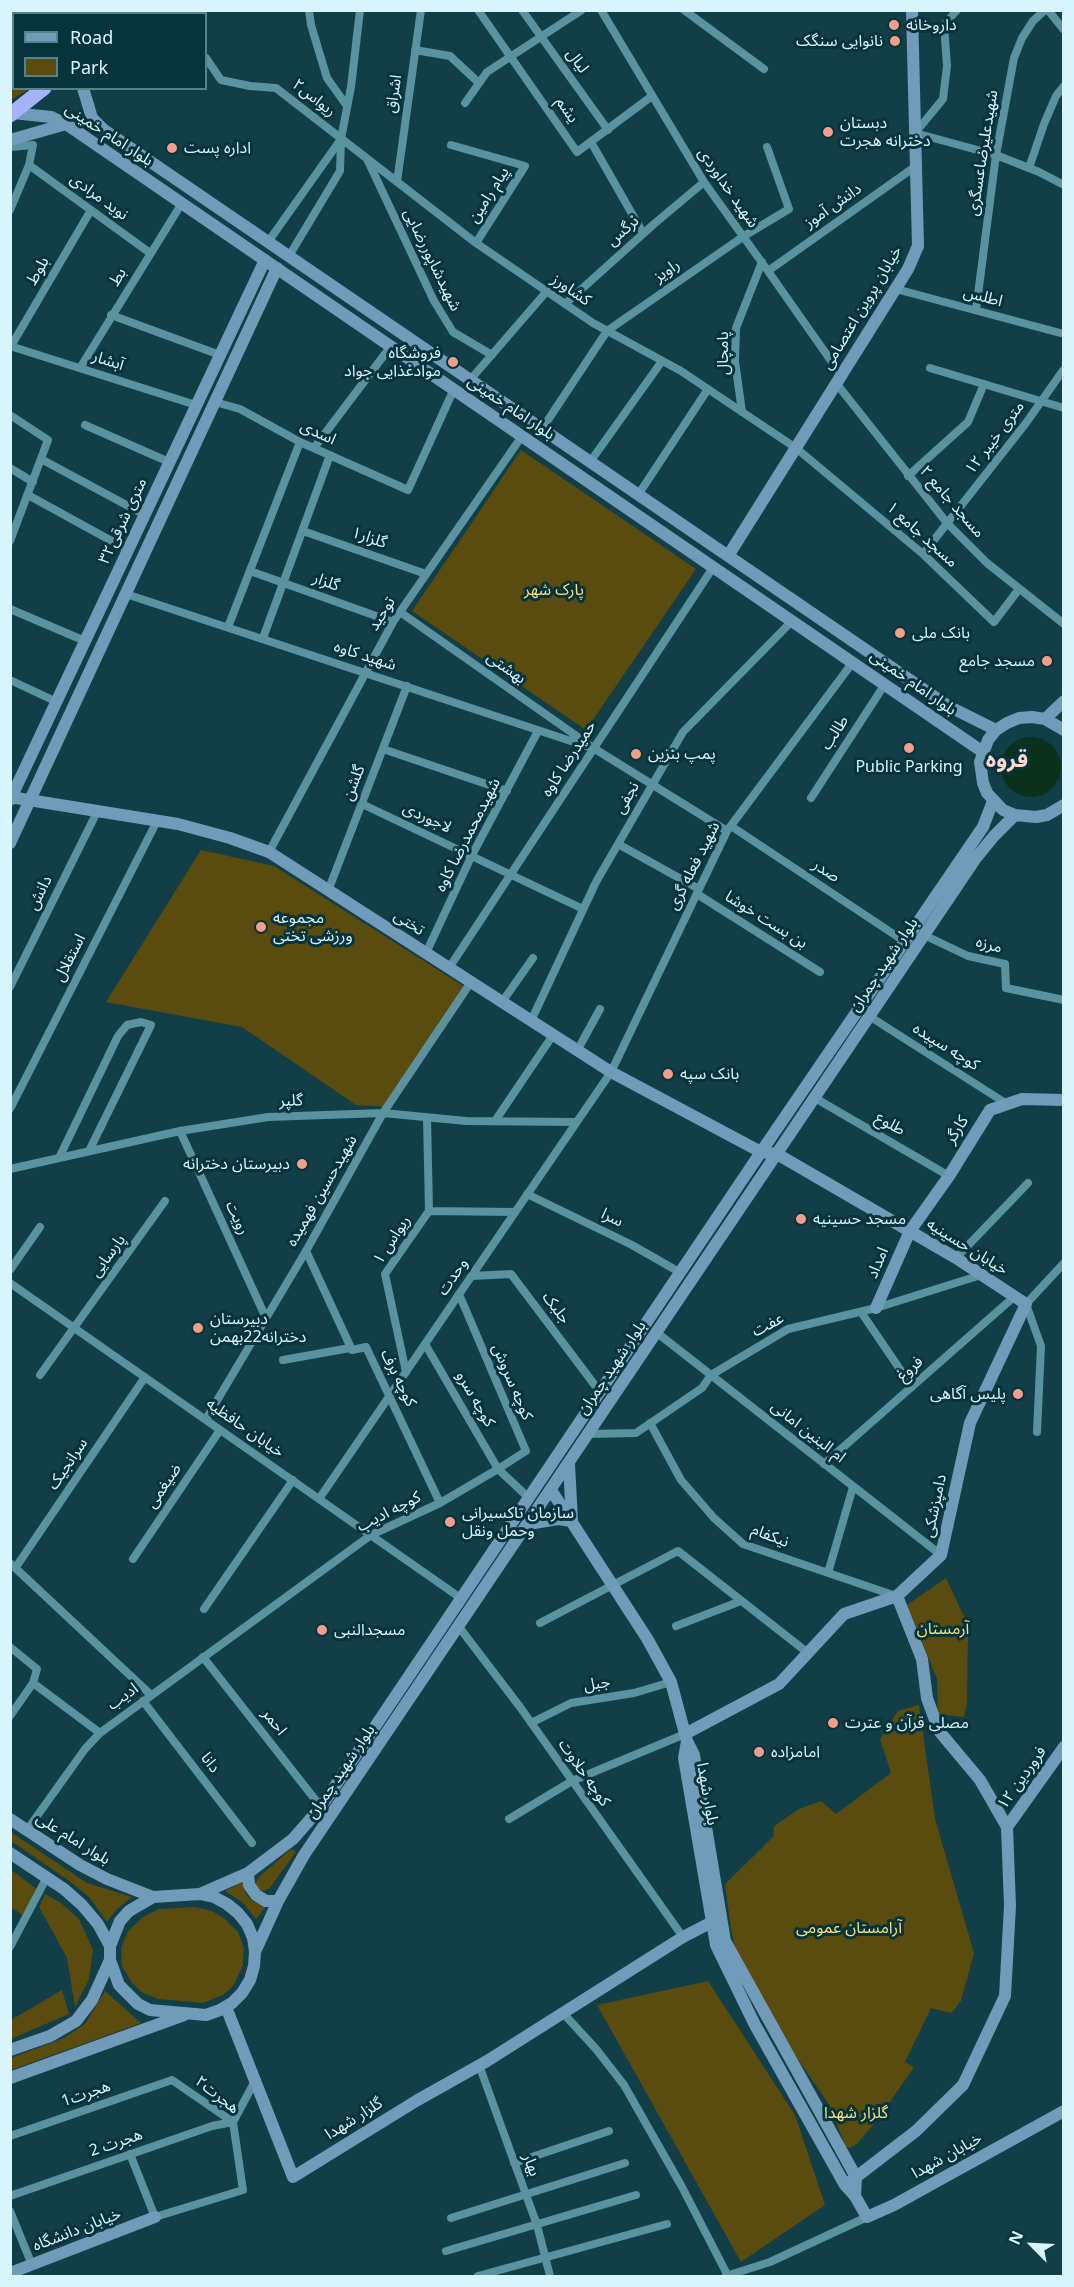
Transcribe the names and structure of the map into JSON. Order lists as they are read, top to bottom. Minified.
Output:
{"streets":{"main road":["بلوار امام خمینی","خیابان پروین اعتصامی","متری شرقی۳۲","تختی","بلوار شهید چمران","کارگر","خیابان حسینیه","امداد","دامپزشکی","۱۲ فروردین","بلوار شهدا","بلوار امام علی","گلزار شهدا","خیابان شهدا","خیابان دانشگاه"],"street":["لیال","اشراق","ریواس۲","یشم","شهیدعلیرضاعسگری","شهید خداوردی","پیام رامین","نوید مرادی","دانش آموز","نرگس","شهیدشاپوررضایی","بلوط","راویز","بط","کشاورز","اطلس","پامچال","آبشار","اسدی","۱۲ متری خیبر","مسجد جامع ۲","مسجد جامع ۱","گلزار۱","گلزار","توحید","شهید کاوه","بهشتی","طالب","حمیدرضا کاوه","گلشن","نجفی","لاجوردی","شهیدمحمدرضا کاوه","شهید فعله گری","صدر","دانش","بن بست خوشا","مرزه","استقلال","کوچه سپیده","گلپر","طلوع","شهیدحسین فهمیده","رویت","سرا","ریواس ۱","پارسایی","وحدت","جلبک","عفت","فروغ","کوچه برف","کوچه سروش","کوچه سرو","خیابان حافظیه","ام البنین امانی","سرانجیک","ضیغمی","کوچه ادیب","نیکفام","جبل","ادیب","احمر","دانا","کوچه حلاوت","هجرت1","هجرت۲","هجرت 2","بهار"]},"crossings":[["اشراق","کشاورز"],["ریواس۲","کشاورز"],["بلوار امام خمینی","بط"],["بلوار امام خمینی","خیابان پروین اعتصامی"],["بلوار امام خمینی","اسدی"],["بلوار امام خمینی","متری شرقی۳۲"],["بلوار امام خمینی","توحید"],["بلوار امام خمینی","طالب"],["بلوار امام خمینی","حمیدرضا کاوه"],["بلوار امام خمینی","نجفی"],["بلوار امام خمینی","شهید فعله گری"],["شهیدعلیرضاعسگری","اطلس"],["شهید خداوردی","دانش آموز"],["شهید خداوردی","نرگس"],["شهید خداوردی","راویز"],["شهید خداوردی","خیابان پروین اعتصامی"],["شهید خداوردی","پامچال"],["شهید خداوردی","مسجد جامع ۲"],["پیام رامین","کشاورز"],["نوید مرادی","بلوط"],["نوید مرادی","بط"],["دانش آموز","خیابان پروین اعتصامی"],["نرگس","کشاورز"],["شهیدشاپوررضایی","کشاورز"],["بلوط","آبشار"],["راویز","کشاورز"],["بط","آبشار"],["کشاورز","خیابان پروین اعتصامی"],["کشاورز","پامچال"],["کشاورز","مسجد جامع ۱"],["اطلس","خیابان پروین اعتصامی"],["خیابان پروین اعتصامی","مسجد جامع ۲"],["خیابان پروین اعتصامی","مسجد جامع ۱"],["آبشار","متری شرقی۳۲"],["اسدی","متری شرقی۳۲"],["۱۲ متری خیبر","مسجد جامع ۲"],["۱۲ متری خیبر","مسجد جامع ۱"],["مسجد جامع ۲","مسجد جامع ۱"],["متری شرقی۳۲","شهید کاوه"],["متری شرقی۳۲","تختی"],["گلزار۱","توحید"],["گلزار","توحید"],["توحید","شهید کاوه"],["توحید","بهشتی"],["توحید","تختی"],["شهید کاوه","بهشتی"],["شهید کاوه","حمیدرضا کاوه"],["شهید کاوه","گلشن"],["شهید کاوه","شهیدمحمدرضا کاوه"],["شهید کاوه","صدر"],["بهشتی","حمیدرضا کاوه"],["بهشتی","صدر"],["حمیدرضا کاوه","لاجوردی"],["حمیدرضا کاوه","صدر"],["حمیدرضا کاوه","تختی"],["گلشن","لاجوردی"],["گلشن","تختی"],["نجفی","لاجوردی"],["نجفی","صدر"],["نجفی","بن بست خوشا"],["نجفی","تختی"],["لاجوردی","شهیدمحمدرضا کاوه"],["شهیدمحمدرضا کاوه","تختی"],["شهید فعله گری","صدر"],["شهید فعله گری","بن بست خوشا"],["شهید فعله گری","تختی"],["شهید فعله گری","وحدت"],["صدر","بلوار شهید چمران"],["دانش","تختی"],["تختی","استقلال"],["تختی","بلوار شهید چمران"],["تختی","شهیدحسین فهمیده"],["تختی","وحدت"],["مرزه","بلوار شهید چمران"],["بلوار شهید چمران","کوچه سپیده"],["بلوار شهید چمران","طلوع"],["بلوار شهید چمران","سرا"],["بلوار شهید چمران","خیابان حسینیه"],["بلوار شهید چمران","جلبک"],["بلوار شهید چمران","عفت"],["بلوار شهید چمران","خیابان حافظیه"],["بلوار شهید چمران","ام البنین امانی"],["بلوار شهید چمران","احمر"],["بلوار شهید چمران","کوچه حلاوت"],["بلوار شهید چمران","بلوار امام علی"],["بلوار شهید چمران","گلزار شهدا"],["کوچه سپیده","کارگر"],["گلپر","شهیدحسین فهمیده"],["گلپر","رویت"],["گلپر","وحدت"],["طلوع","کارگر"],["کارگر","خیابان حسینیه"],["کارگر","امداد"],["شهیدحسین فهمیده","رویت"],["شهیدحسین فهمیده","خیابان حافظیه"],["سرا","وحدت"],["ریواس ۱","وحدت"],["خیابان حسینیه","امداد"],["خیابان حسینیه","عفت"],["خیابان حسینیه","فروغ"],["خیابان حسینیه","دامپزشکی"],["پارسایی","خیابان حافظیه"],["امداد","عفت"],["وحدت","جلبک"],["وحدت","کوچه برف"],["وحدت","کوچه سروش"],["وحدت","کوچه سرو"],["وحدت","خیابان حافظیه"],["عفت","ام البنین امانی"],["عفت","نیکفام"],["فروغ","ام البنین امانی"],["فروغ","دامپزشکی"],["کوچه برف","کوچه ادیب"],["کوچه سروش","کوچه سرو"],["کوچه سروش","کوچه ادیب"],["کوچه سرو","کوچه ادیب"],["خیابان حافظیه","سرانجیک"],["خیابان حافظیه","ضیغمی"],["خیابان حافظیه","کوچه ادیب"],["ام البنین امانی","دامپزشکی"],["سرانجیک","دانا"],["دامپزشکی","نیکفام"],["دامپزشکی","بلوار شهدا"],["کوچه ادیب","ادیب"],["جبل","کوچه حلاوت"],["ادیب","احمر"],["ادیب","دانا"],["ادیب","بلوار امام علی"],["کوچه حلاوت","گلزار شهدا"],["بلوار شهدا","گلزار شهدا"],["بلوار امام علی","گلزار شهدا"],["هجرت1","هجرت۲"],["هجرت۲","هجرت 2"],["هجرت۲","خیابان دانشگاه"],["گلزار شهدا","بهار"]],"districts":["قروه"],"parks":["پارک شهر","آرمستان","آرامستان عمومی","گلزار شهدا"],"places":["داروخانه","نانوایی سنگک","دبستان دخترانه هجرت","اداره پست","فروشگاه موادغذایی جواد","بانک ملی","مسجد جامع","Public Parking","پمپ بنزین","مجموعه ورزشی تختی","بانک سپه","دبیرستان دخترانه","مسجد حسینیه","دبیرستان دخترانه22بهمن","پلیس آگاهی","سازمان تاکسیرانی وحمل ونقل","مسجدالنبی","مصلی قرآن و عترت","امامزاده"],"legend":["Road","Park"],"north":"top left"}
